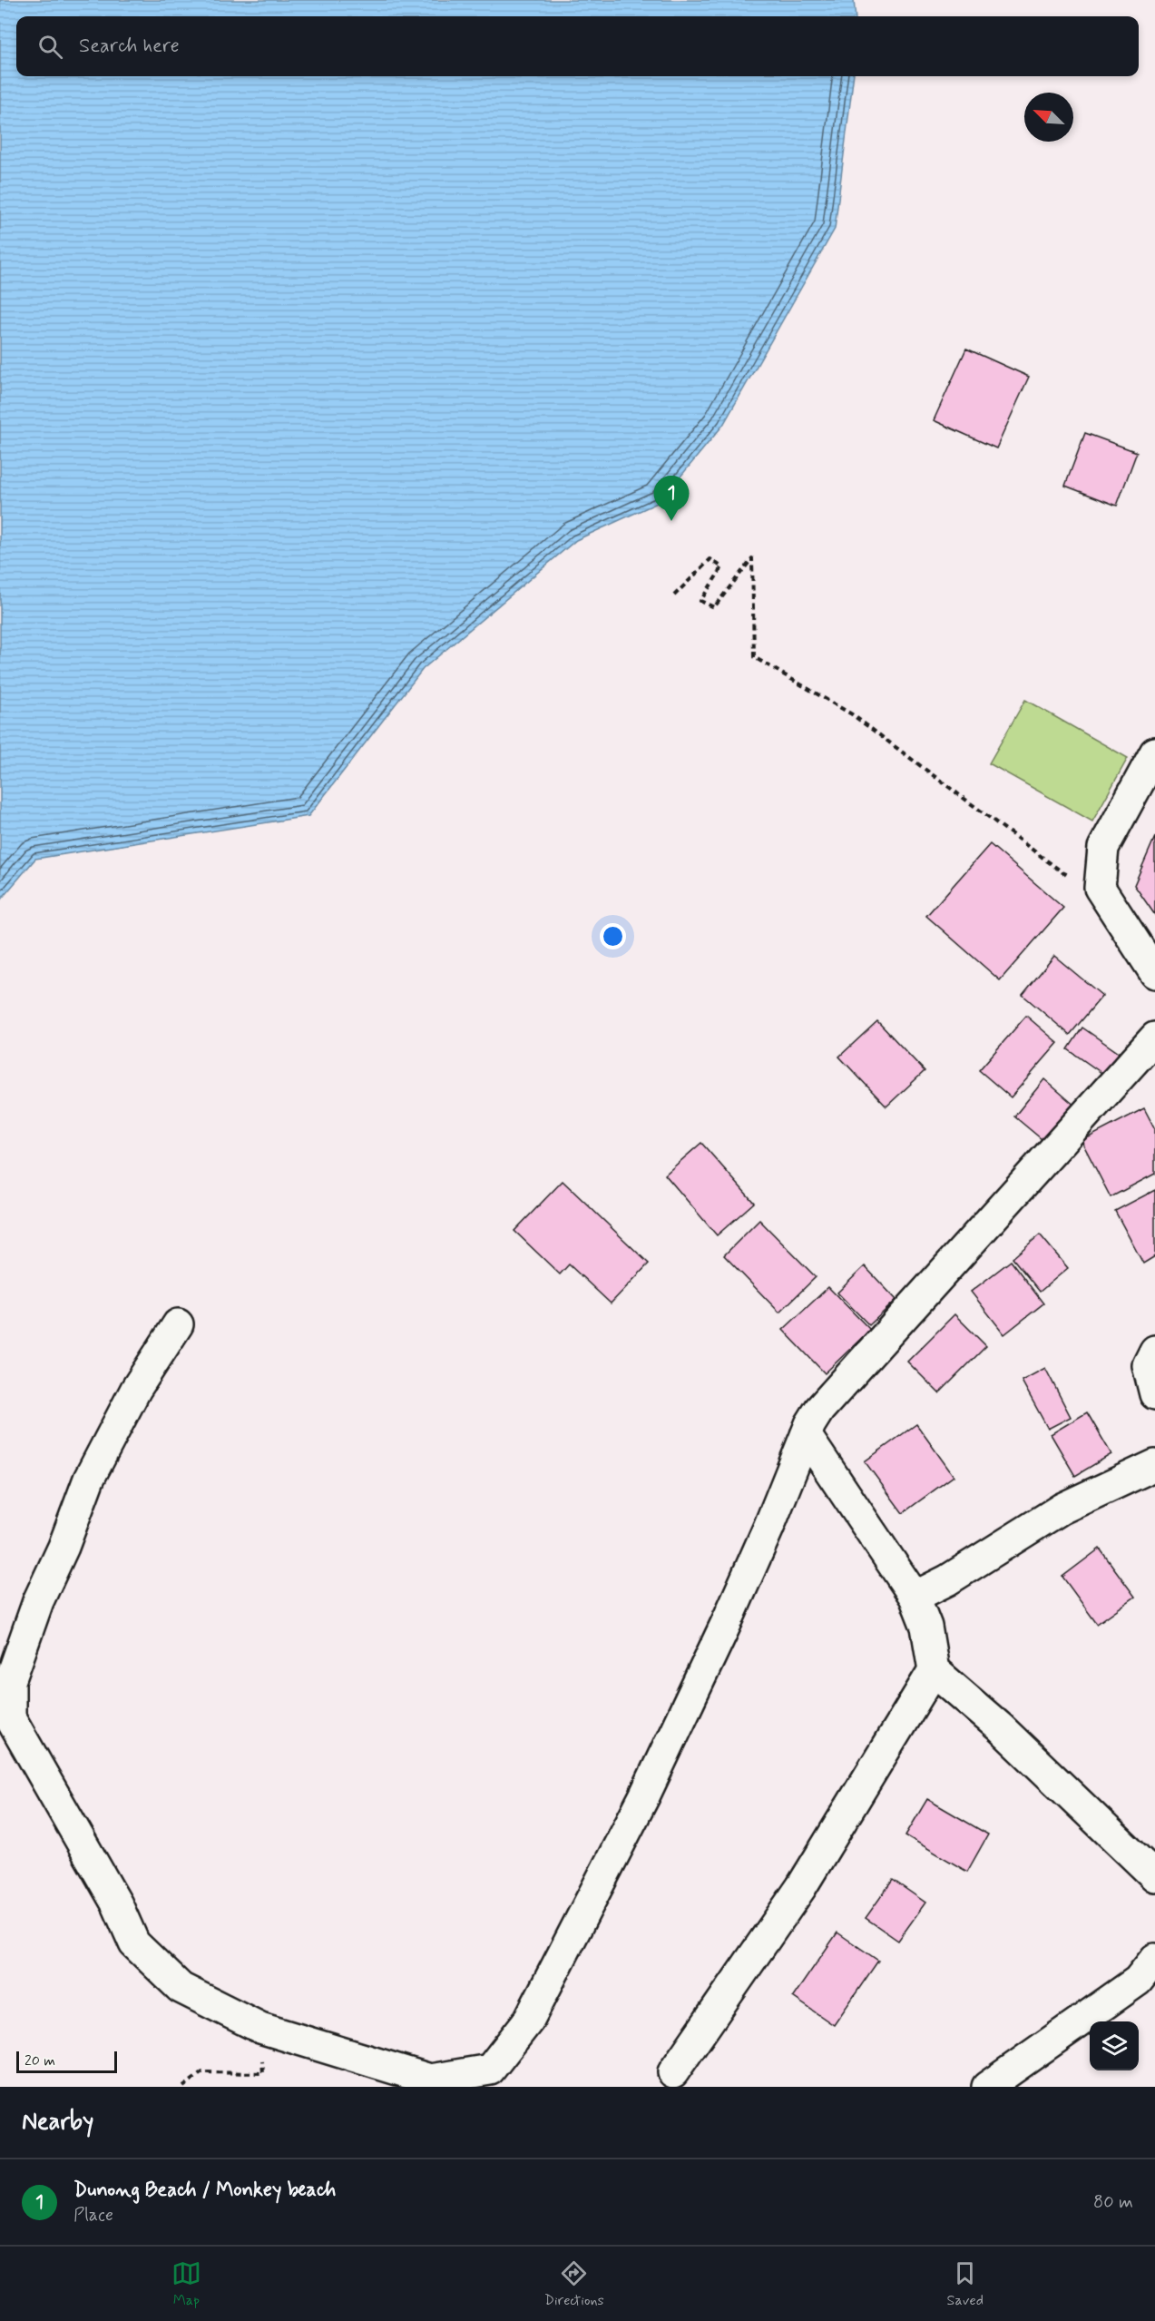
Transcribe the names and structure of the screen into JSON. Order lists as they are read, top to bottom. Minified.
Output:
{"scale_bar":"20 m","north":"top left","page":{"search":"Search here","pins":"1","scale":"20 m","heading":"Nearby","list":[{"mark":"1","name":"Dunong Beach / Monkey beach","note":"Place","value":"80 m"}],"nav":["Map","Directions","Saved"]}}
